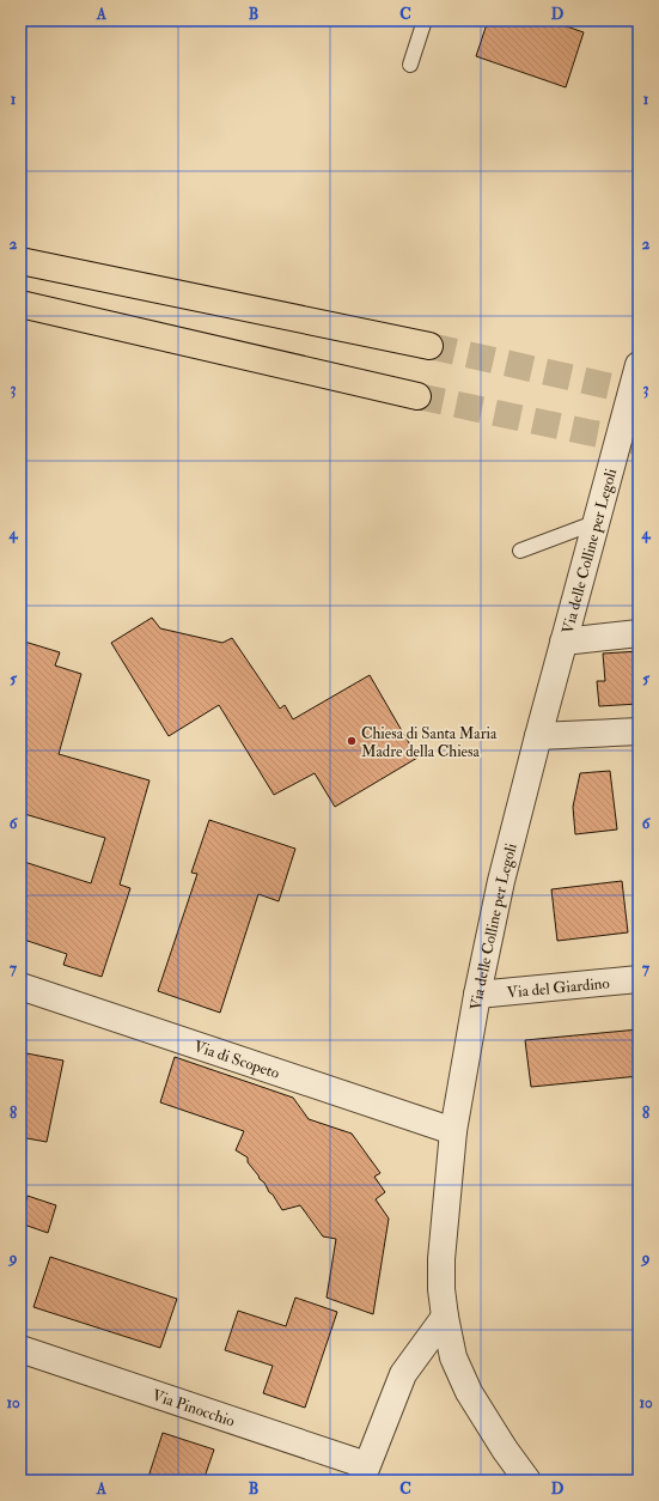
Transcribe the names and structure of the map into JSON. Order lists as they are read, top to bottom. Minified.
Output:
{"streets":{"street":["Via delle Colline per Legoli","Via del Giardino","Via di Scopeto","Via Pinocchio"]},"crossings":[["Via delle Colline per Legoli","Via del Giardino"],["Via delle Colline per Legoli","Via di Scopeto"],["Via delle Colline per Legoli","Via Pinocchio"]],"places":["Chiesa di Santa Maria Madre della Chiesa"],"grid":{"columns":["A","B","C","D"],"rows":["1","2","3","4","5","6","7","8","9","10"]}}
